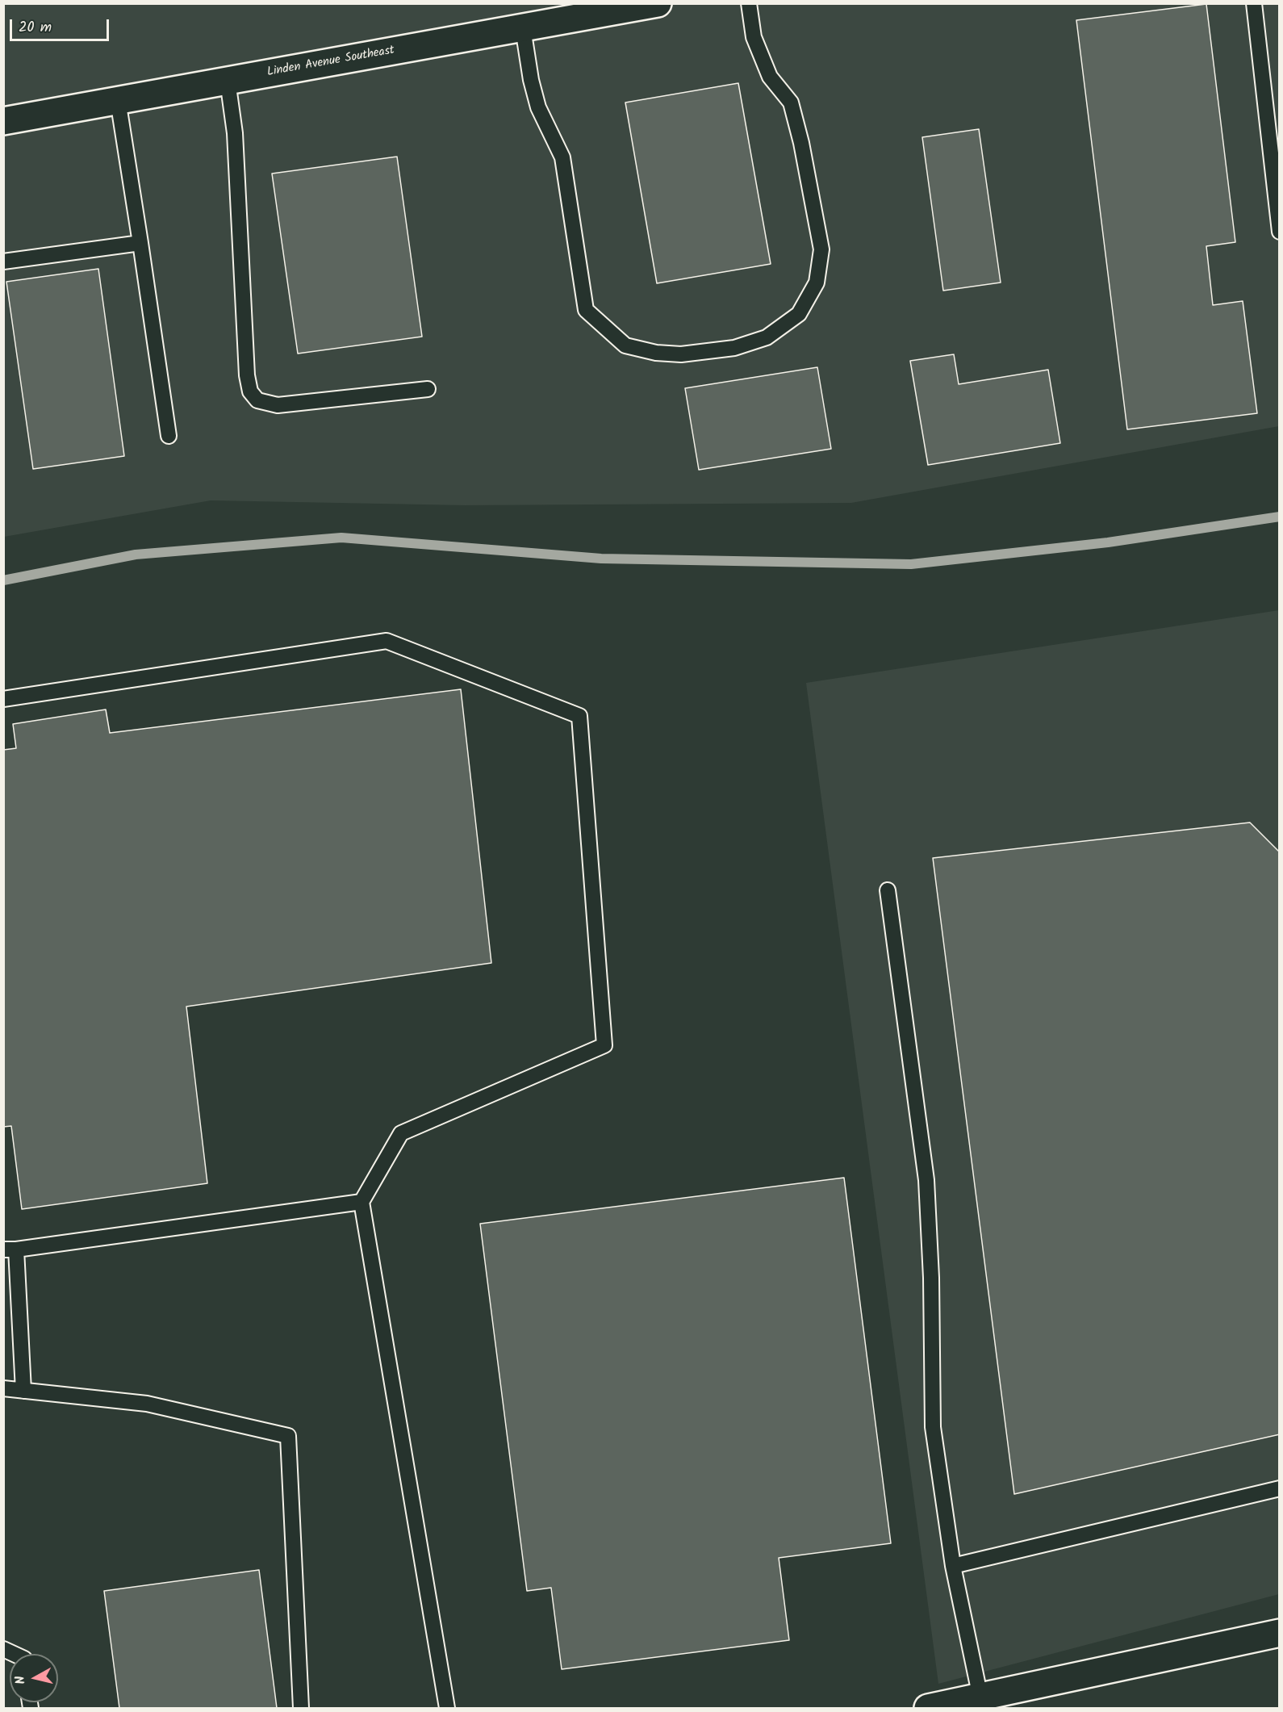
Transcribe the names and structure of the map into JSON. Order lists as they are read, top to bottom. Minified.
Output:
{"streets":{"street":["Linden Avenue Southeast"]},"scale_bar":"20 m","north":"left"}
